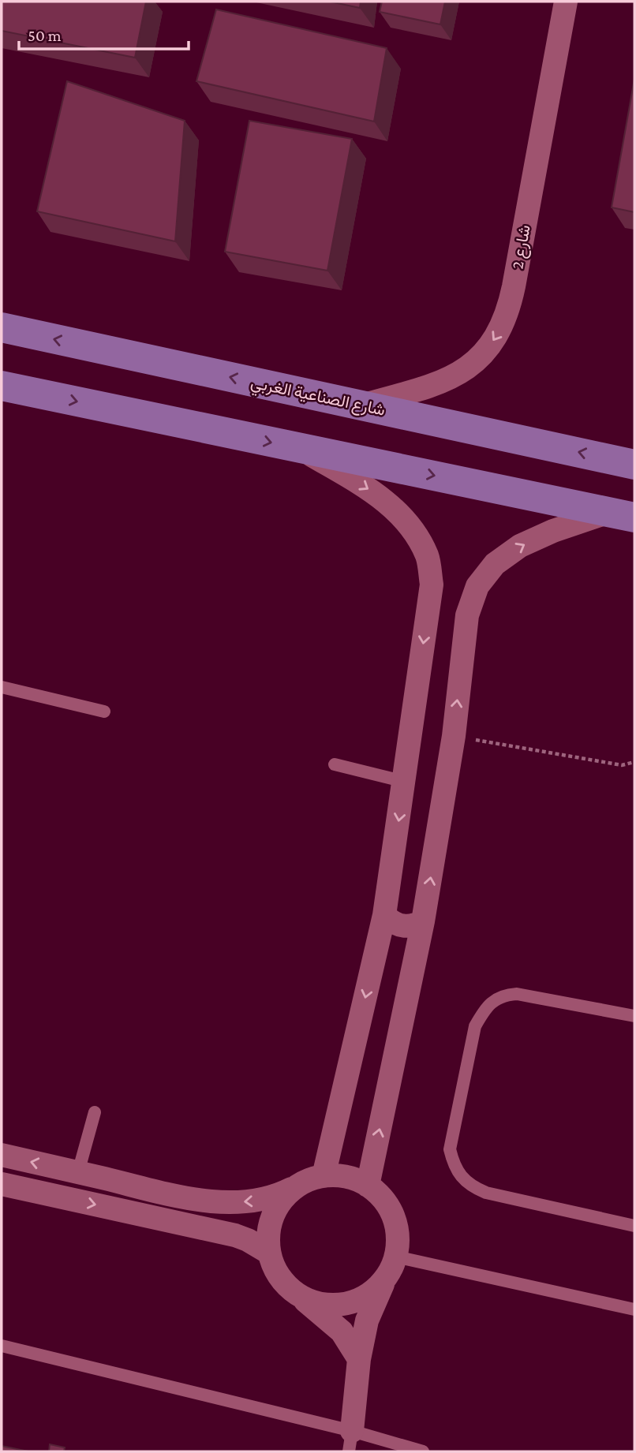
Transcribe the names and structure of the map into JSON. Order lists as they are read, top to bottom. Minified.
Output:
{"streets":{"main road":["شارع الصناعية الغربي"],"street":["شارع 2"]},"crossings":[["شارع 2","شارع الصناعية الغربي"]],"one_way":["شارع 2"],"scale_bar":"50 m"}
